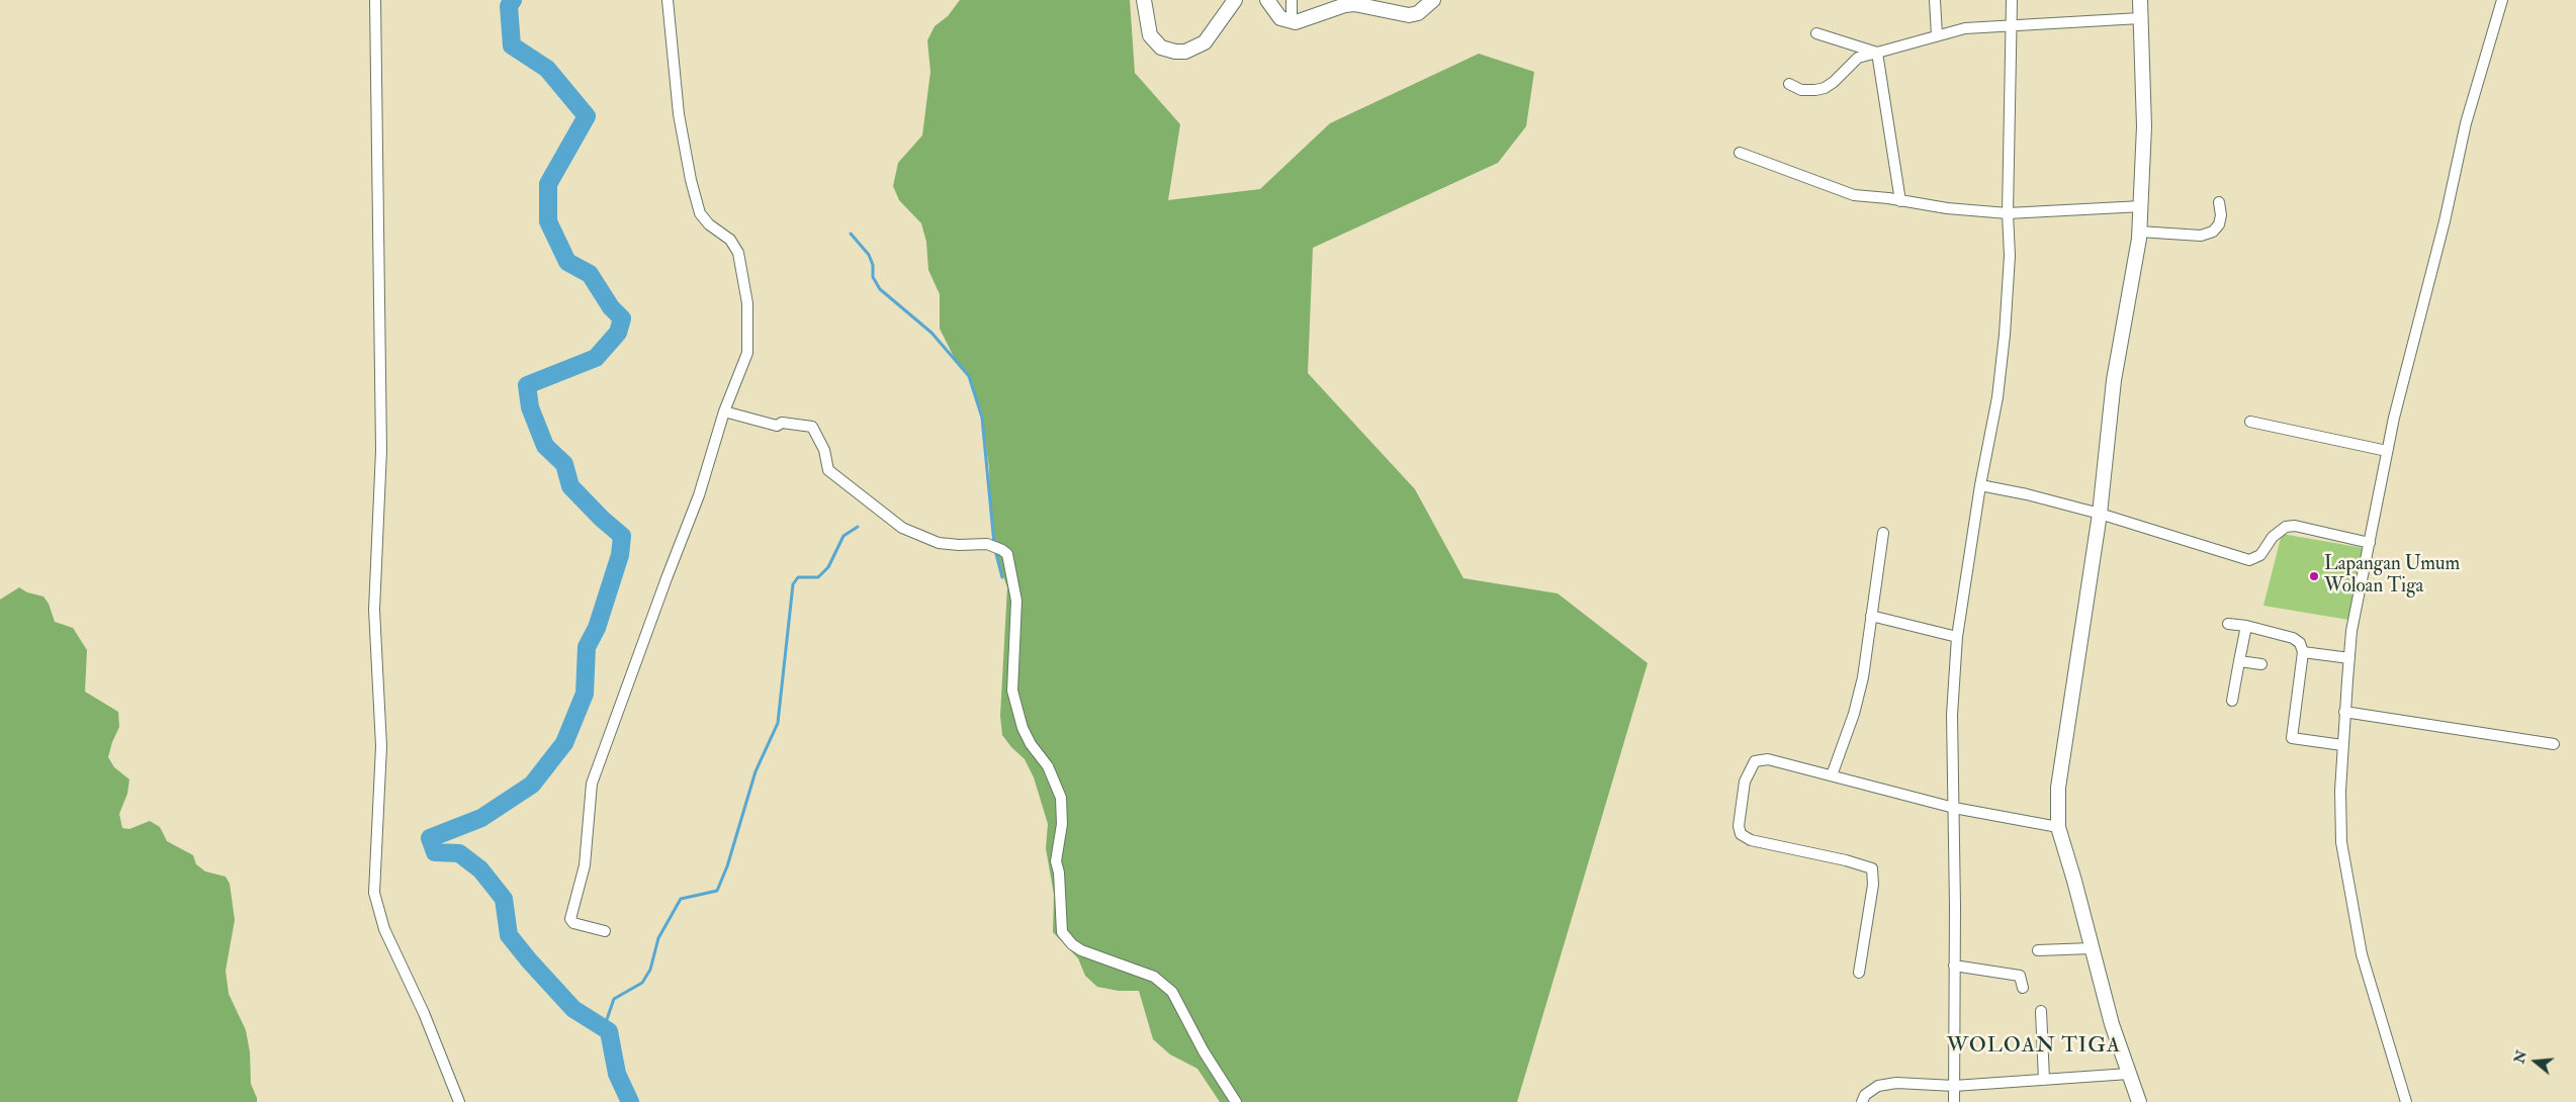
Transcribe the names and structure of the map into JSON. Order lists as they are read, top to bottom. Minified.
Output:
{"districts":["WOLOAN TIGA"],"places":["Lapangan Umum Woloan Tiga"],"north":"left"}
